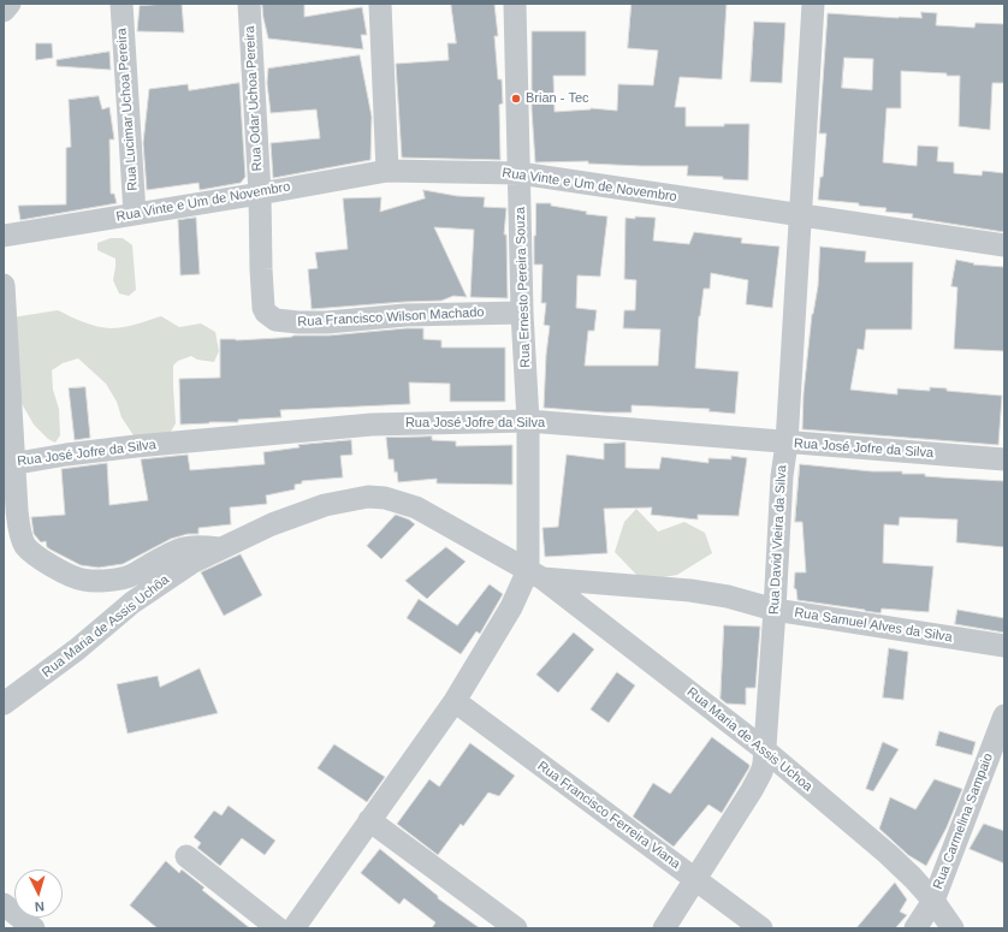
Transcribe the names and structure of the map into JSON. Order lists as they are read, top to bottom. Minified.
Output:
{"streets":{"street":["Rua Odar Uchoa Pereira","Rua Lucimar Uchoa Pereira","Rua Vinte e Um de Novembro","Rua Ernesto Pereira Souza","Rua Francisco Wilson Machado","Rua José Jofre da Silva","Rua David Vieira da Silva","Rua Samuel Alves da Silva","Rua Maria de Assis Uchôa","Rua Maria de Assis Uchoa","Rua Francisco Ferreira Viana","Rua Carmelina Sampaio"]},"crossings":[["Rua Odar Uchoa Pereira","Rua Vinte e Um de Novembro"],["Rua Odar Uchoa Pereira","Rua Francisco Wilson Machado"],["Rua Lucimar Uchoa Pereira","Rua Vinte e Um de Novembro"],["Rua Vinte e Um de Novembro","Rua Ernesto Pereira Souza"],["Rua Vinte e Um de Novembro","Rua Francisco Wilson Machado"],["Rua Vinte e Um de Novembro","Rua David Vieira da Silva"],["Rua Ernesto Pereira Souza","Rua Francisco Wilson Machado"],["Rua Ernesto Pereira Souza","Rua José Jofre da Silva"],["Rua Ernesto Pereira Souza","Rua Samuel Alves da Silva"],["Rua Ernesto Pereira Souza","Rua Maria de Assis Uchôa"],["Rua Ernesto Pereira Souza","Rua Maria de Assis Uchoa"],["Rua José Jofre da Silva","Rua David Vieira da Silva"],["Rua David Vieira da Silva","Rua Samuel Alves da Silva"],["Rua David Vieira da Silva","Rua Maria de Assis Uchoa"],["Rua David Vieira da Silva","Rua Francisco Ferreira Viana"],["Rua Samuel Alves da Silva","Rua Maria de Assis Uchôa"],["Rua Samuel Alves da Silva","Rua Maria de Assis Uchoa"],["Rua Maria de Assis Uchôa","Rua Maria de Assis Uchoa"],["Rua Maria de Assis Uchoa","Rua Carmelina Sampaio"]],"places":["Brian - Tec"],"north":"bottom"}
